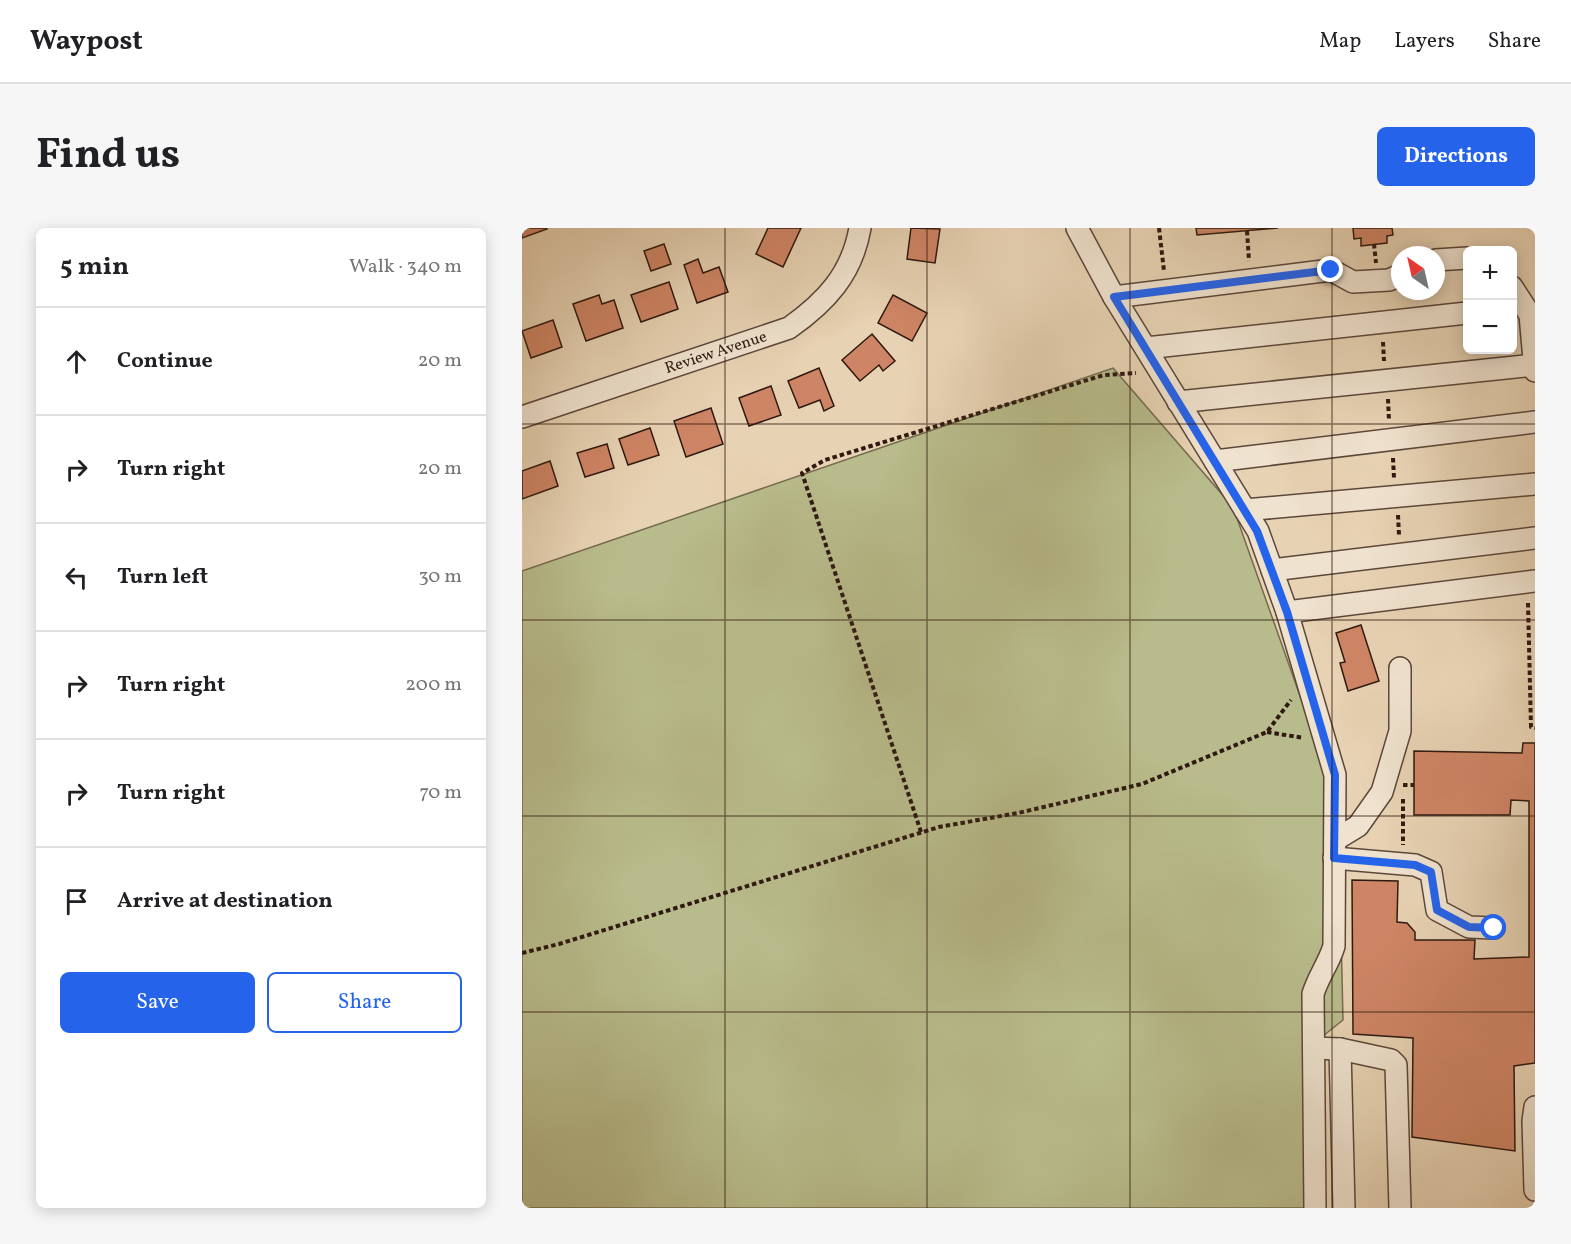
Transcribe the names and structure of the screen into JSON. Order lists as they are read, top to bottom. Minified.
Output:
{"streets":{"street":["Review Avenue"]},"north":"top left","page":{"header":"Waypost","nav":["Map","Layers","Share"],"title":"Find us","buttons":["Directions",["Save","Share"]],"heading":["5 min","Walk · 340 m"],"map_buttons":["+","−"],"list":[["Continue","20 m"],["Turn right","20 m"],["Turn left","30 m"],["Turn right","200 m"],["Turn right","70 m"],"Arrive at destination"]}}
